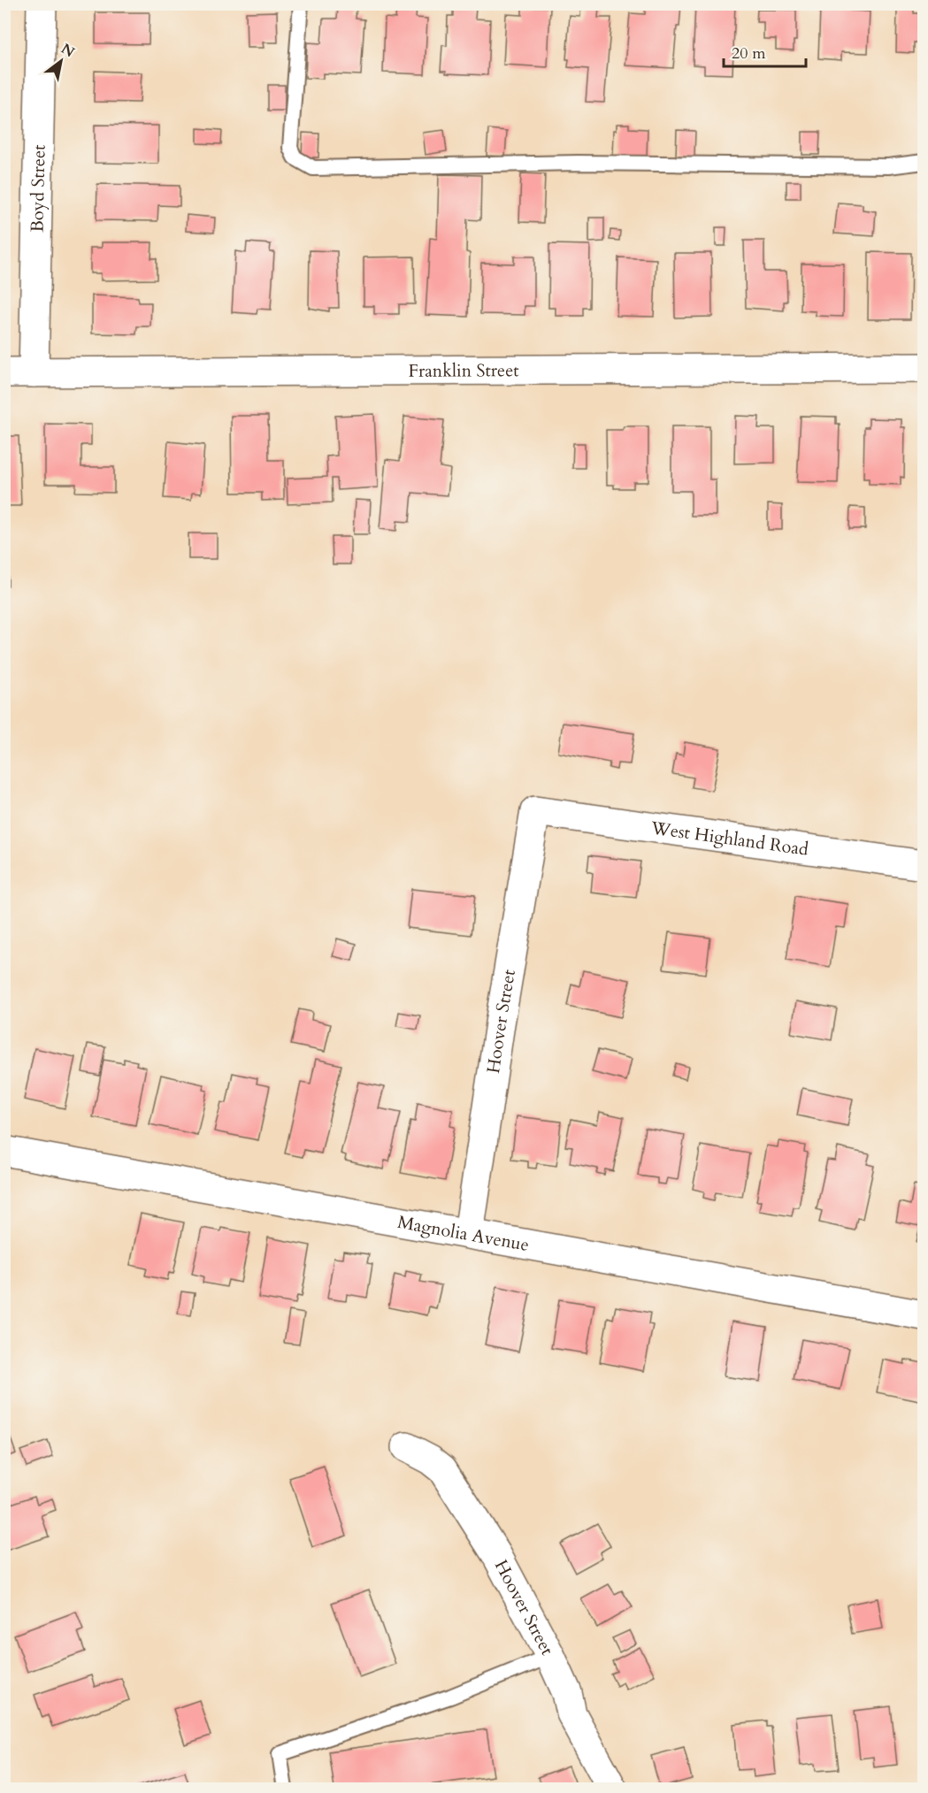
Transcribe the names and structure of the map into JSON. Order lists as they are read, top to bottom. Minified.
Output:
{"streets":{"street":["Boyd Street","Franklin Street","West Highland Road","Hoover Street","Magnolia Avenue"]},"crossings":[["Boyd Street","Franklin Street"],["West Highland Road","Hoover Street"],["Hoover Street","Magnolia Avenue"]],"scale_bar":"20 m","north":"top right"}
